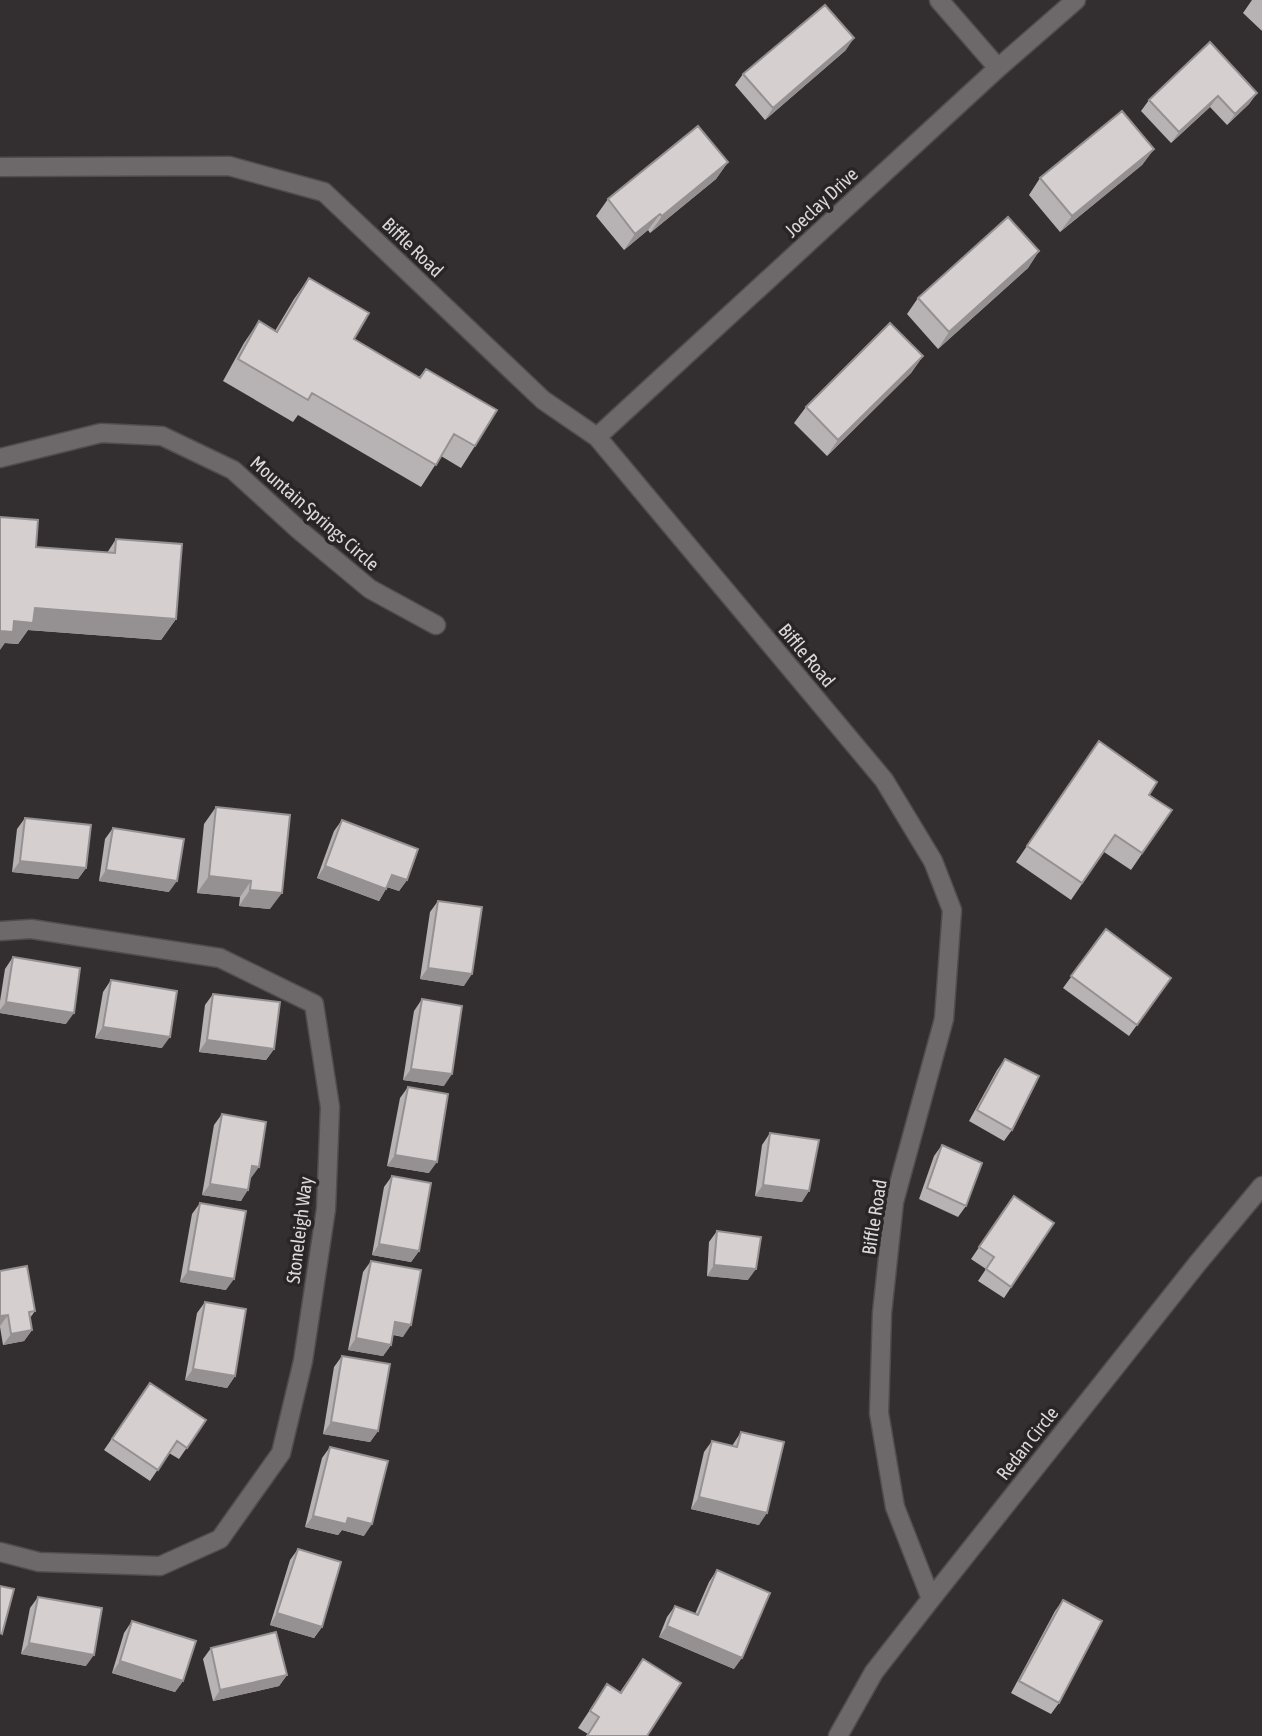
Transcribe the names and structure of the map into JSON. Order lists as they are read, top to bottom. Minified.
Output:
{"streets":{"street":["Joeclay Drive","Biffle Road","Mountain Springs Circle","Stoneleigh Way","Redan Circle"]},"crossings":[["Joeclay Drive","Biffle Road"],["Biffle Road","Redan Circle"]]}
